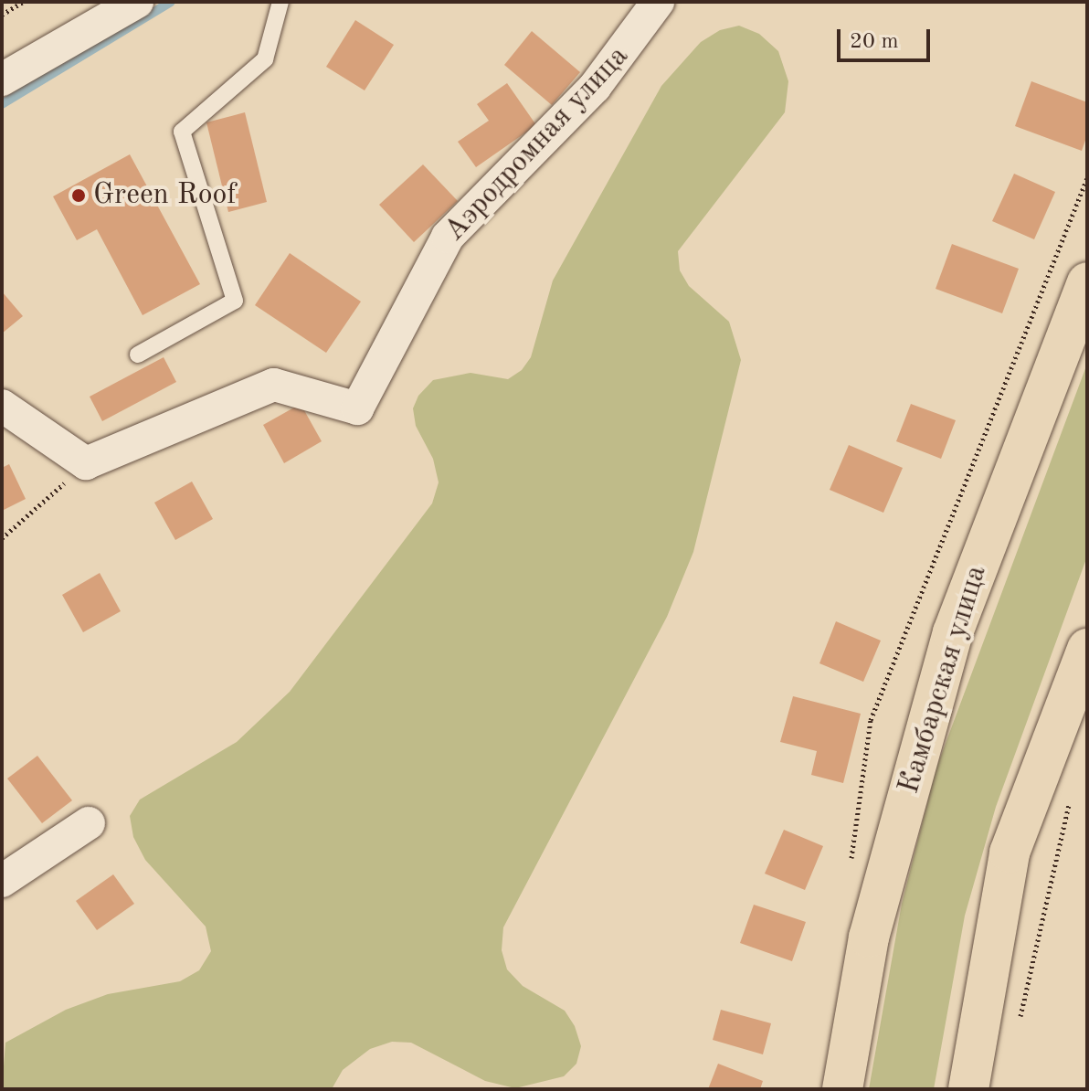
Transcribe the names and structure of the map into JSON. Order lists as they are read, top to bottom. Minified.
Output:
{"streets":{"main road":["Камбарская улица"],"street":["Аэродромная улица"]},"places":["Green Roof"],"scale_bar":"20 m"}
